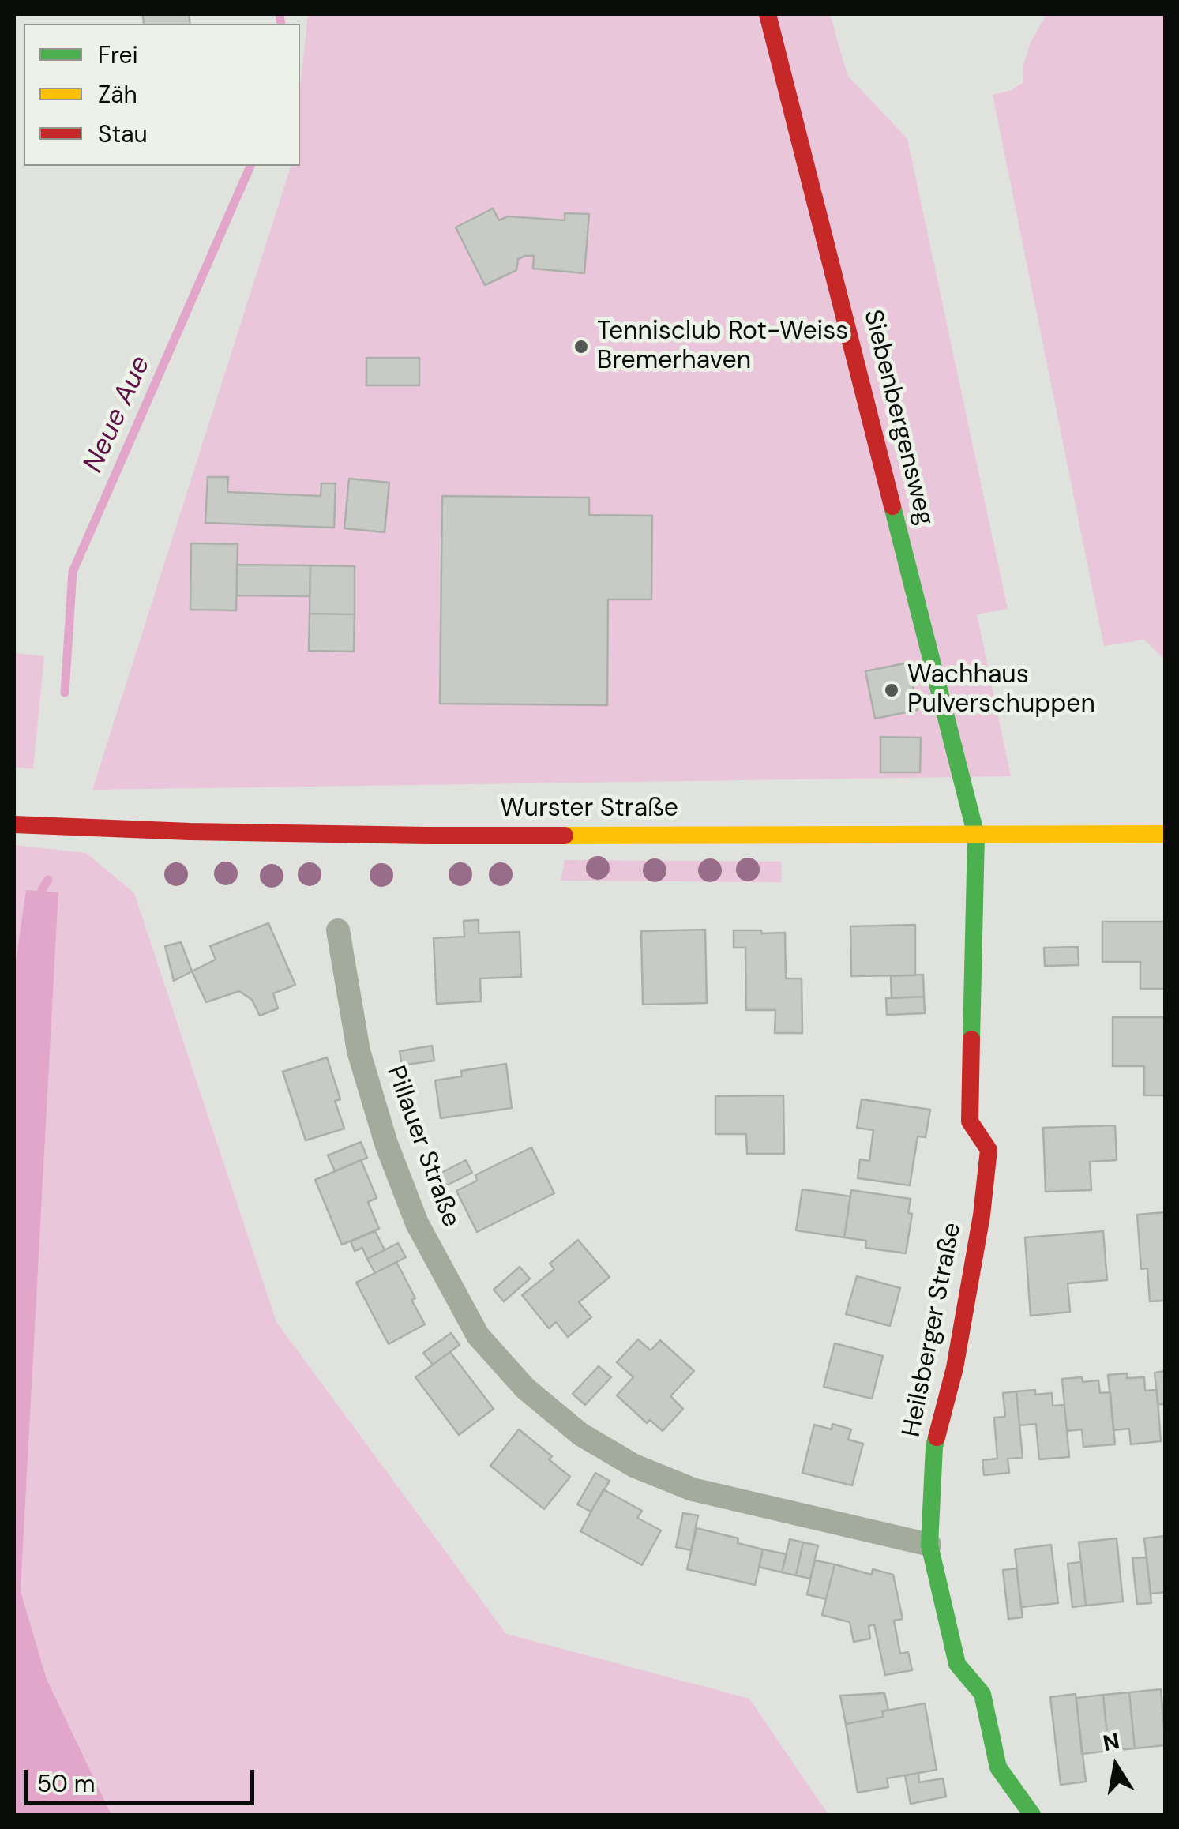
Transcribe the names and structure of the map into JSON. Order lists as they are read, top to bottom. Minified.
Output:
{"streets":{"street":["Siebenbergensweg","Wurster Straße","Pillauer Straße","Heilsberger Straße"]},"crossings":[["Siebenbergensweg","Wurster Straße"],["Siebenbergensweg","Heilsberger Straße"],["Wurster Straße","Heilsberger Straße"],["Pillauer Straße","Heilsberger Straße"]],"water":["Neue Aue"],"places":["Tennisclub Rot-Weiss Bremerhaven","Wachhaus Pulverschuppen"],"legend":["Frei","Zäh","Stau"],"scale_bar":"50 m","north":"top"}
